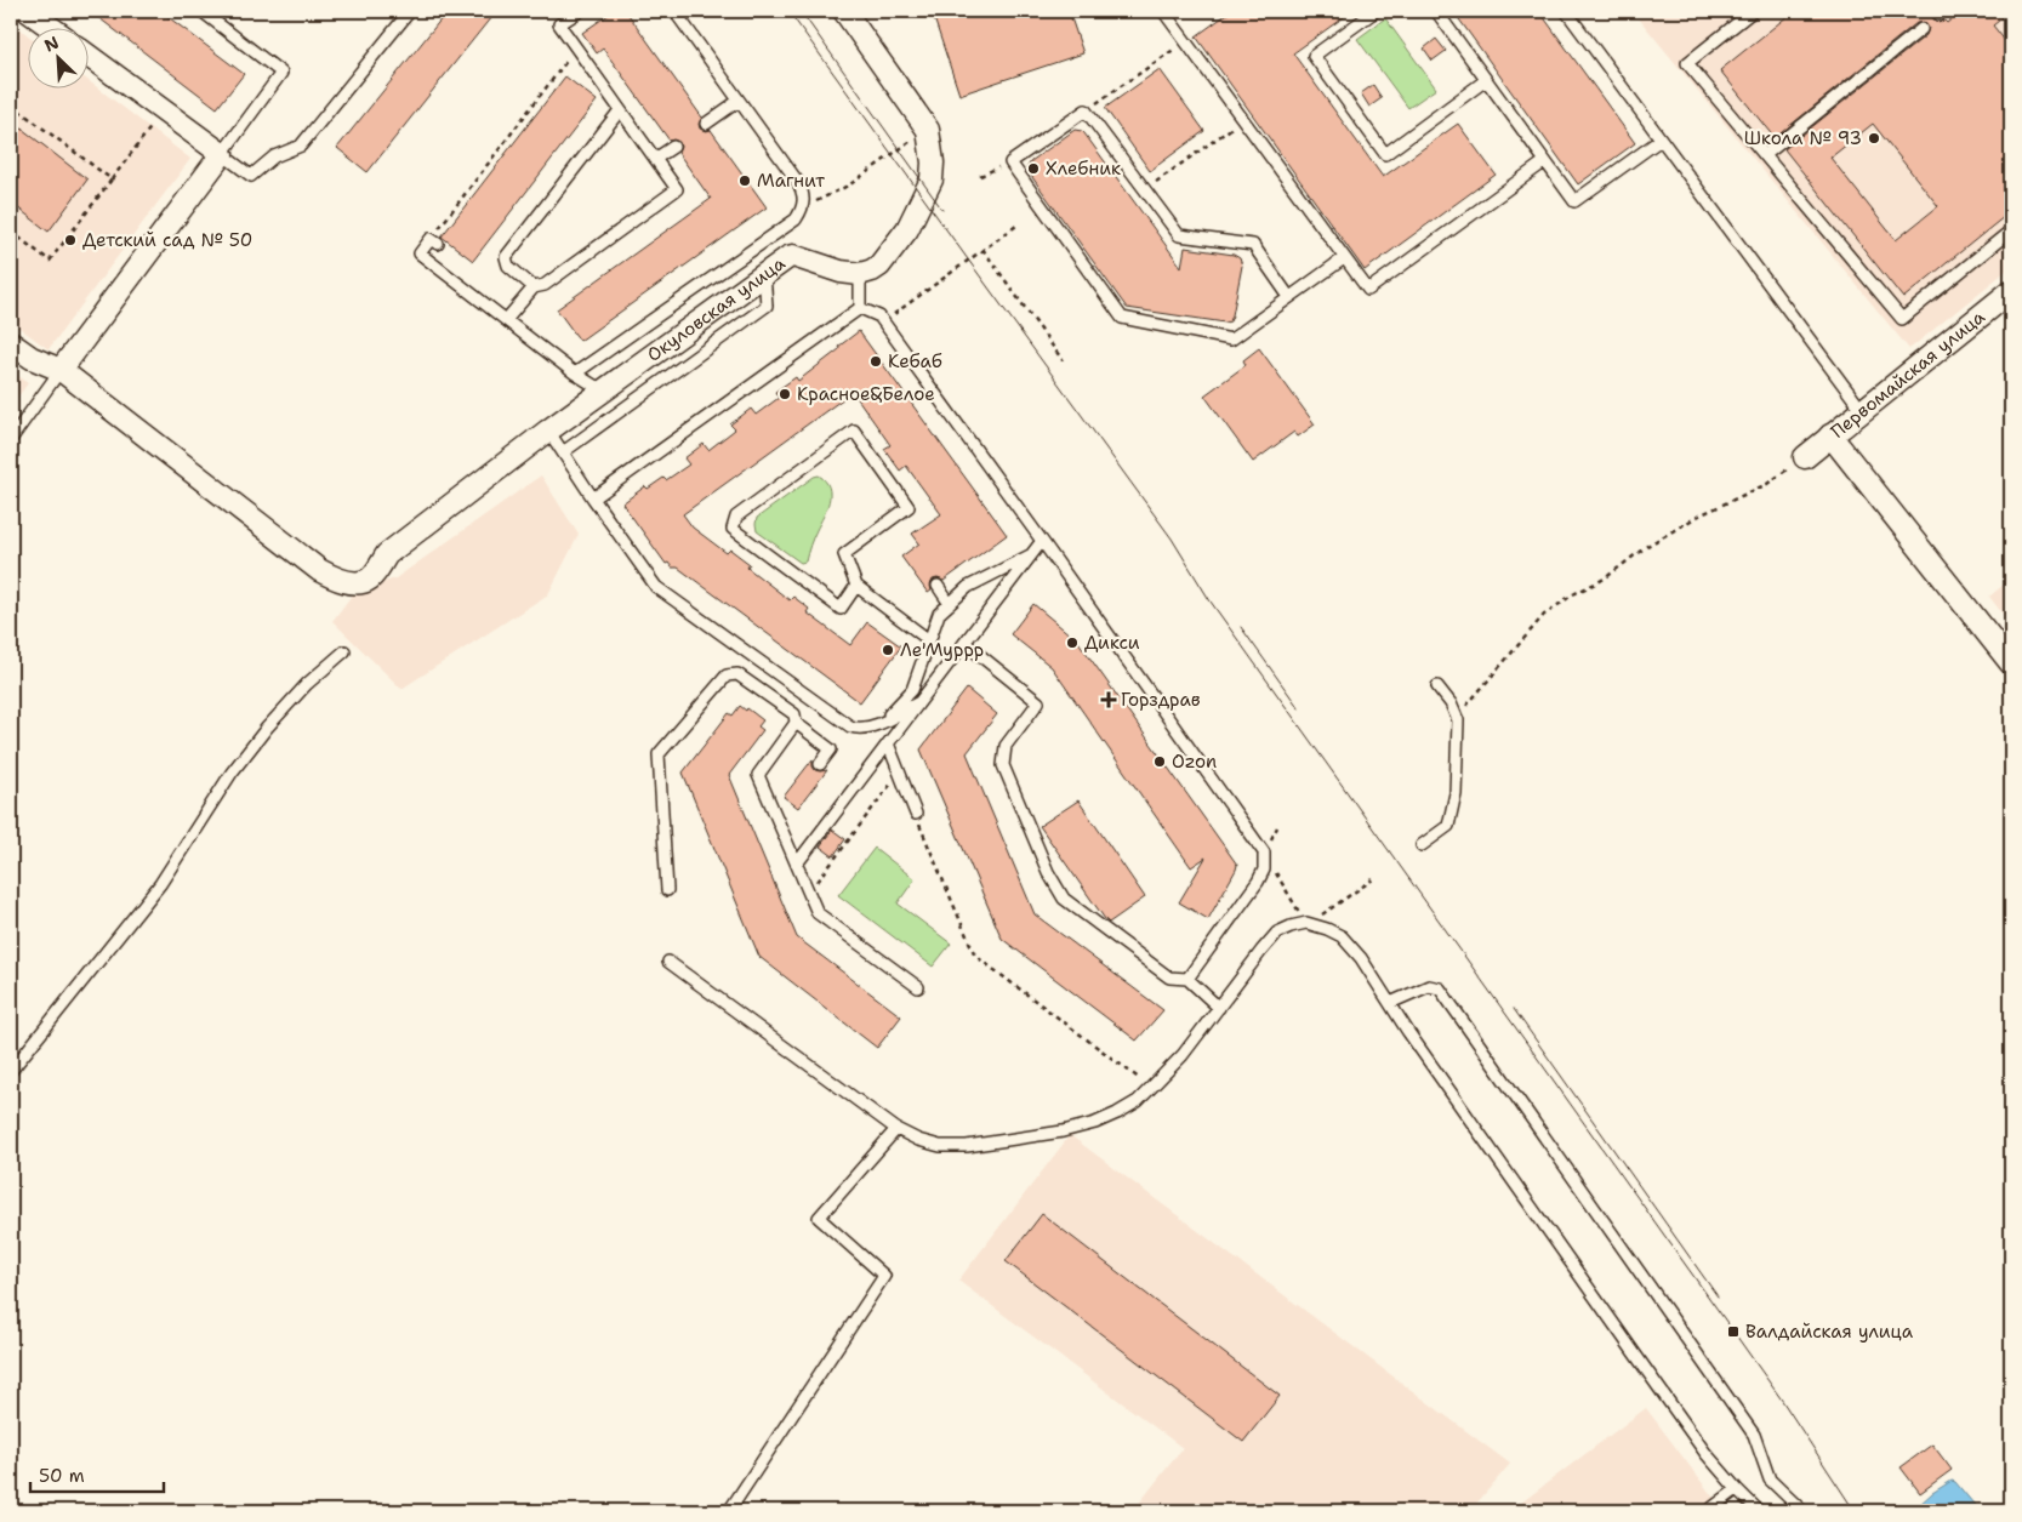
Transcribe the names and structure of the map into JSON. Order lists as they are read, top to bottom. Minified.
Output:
{"streets":{"street":["Окуловская улица","Первомайская улица"]},"places":{"other":["Школа № 93","Хлебник","Магнит","Детский сад № 50","Кебаб","Красное&Белое","Дикси","Ле'Муррр","Ozon"],"health":["Горздрав"],"transit":["Валдайская улица"]},"scale_bar":"50 m","north":"top left"}
